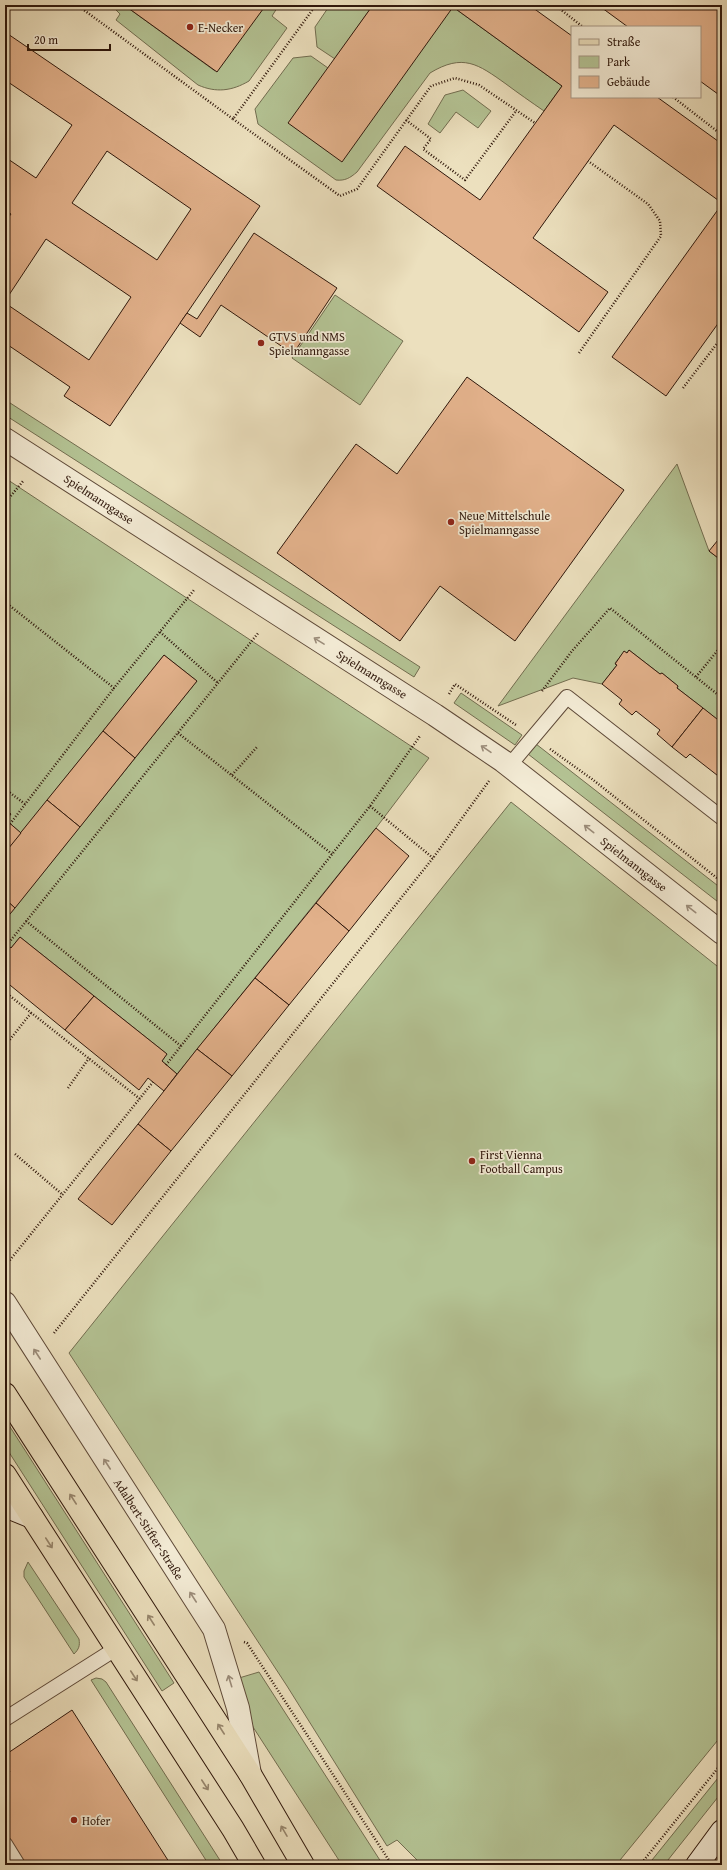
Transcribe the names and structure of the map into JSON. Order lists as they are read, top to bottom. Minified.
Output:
{"streets":{"main road":["Adalbert-Stifter-Straße"],"street":["Spielmanngasse"]},"one_way":["Spielmanngasse","Adalbert-Stifter-Straße"],"places":["E-Necker","GTVS und NMS Spielmanngasse","Neue Mittelschule Spielmanngasse","First Vienna Football Campus","Hofer"],"legend":["Straße","Park","Gebäude"],"scale_bar":"20 m"}
